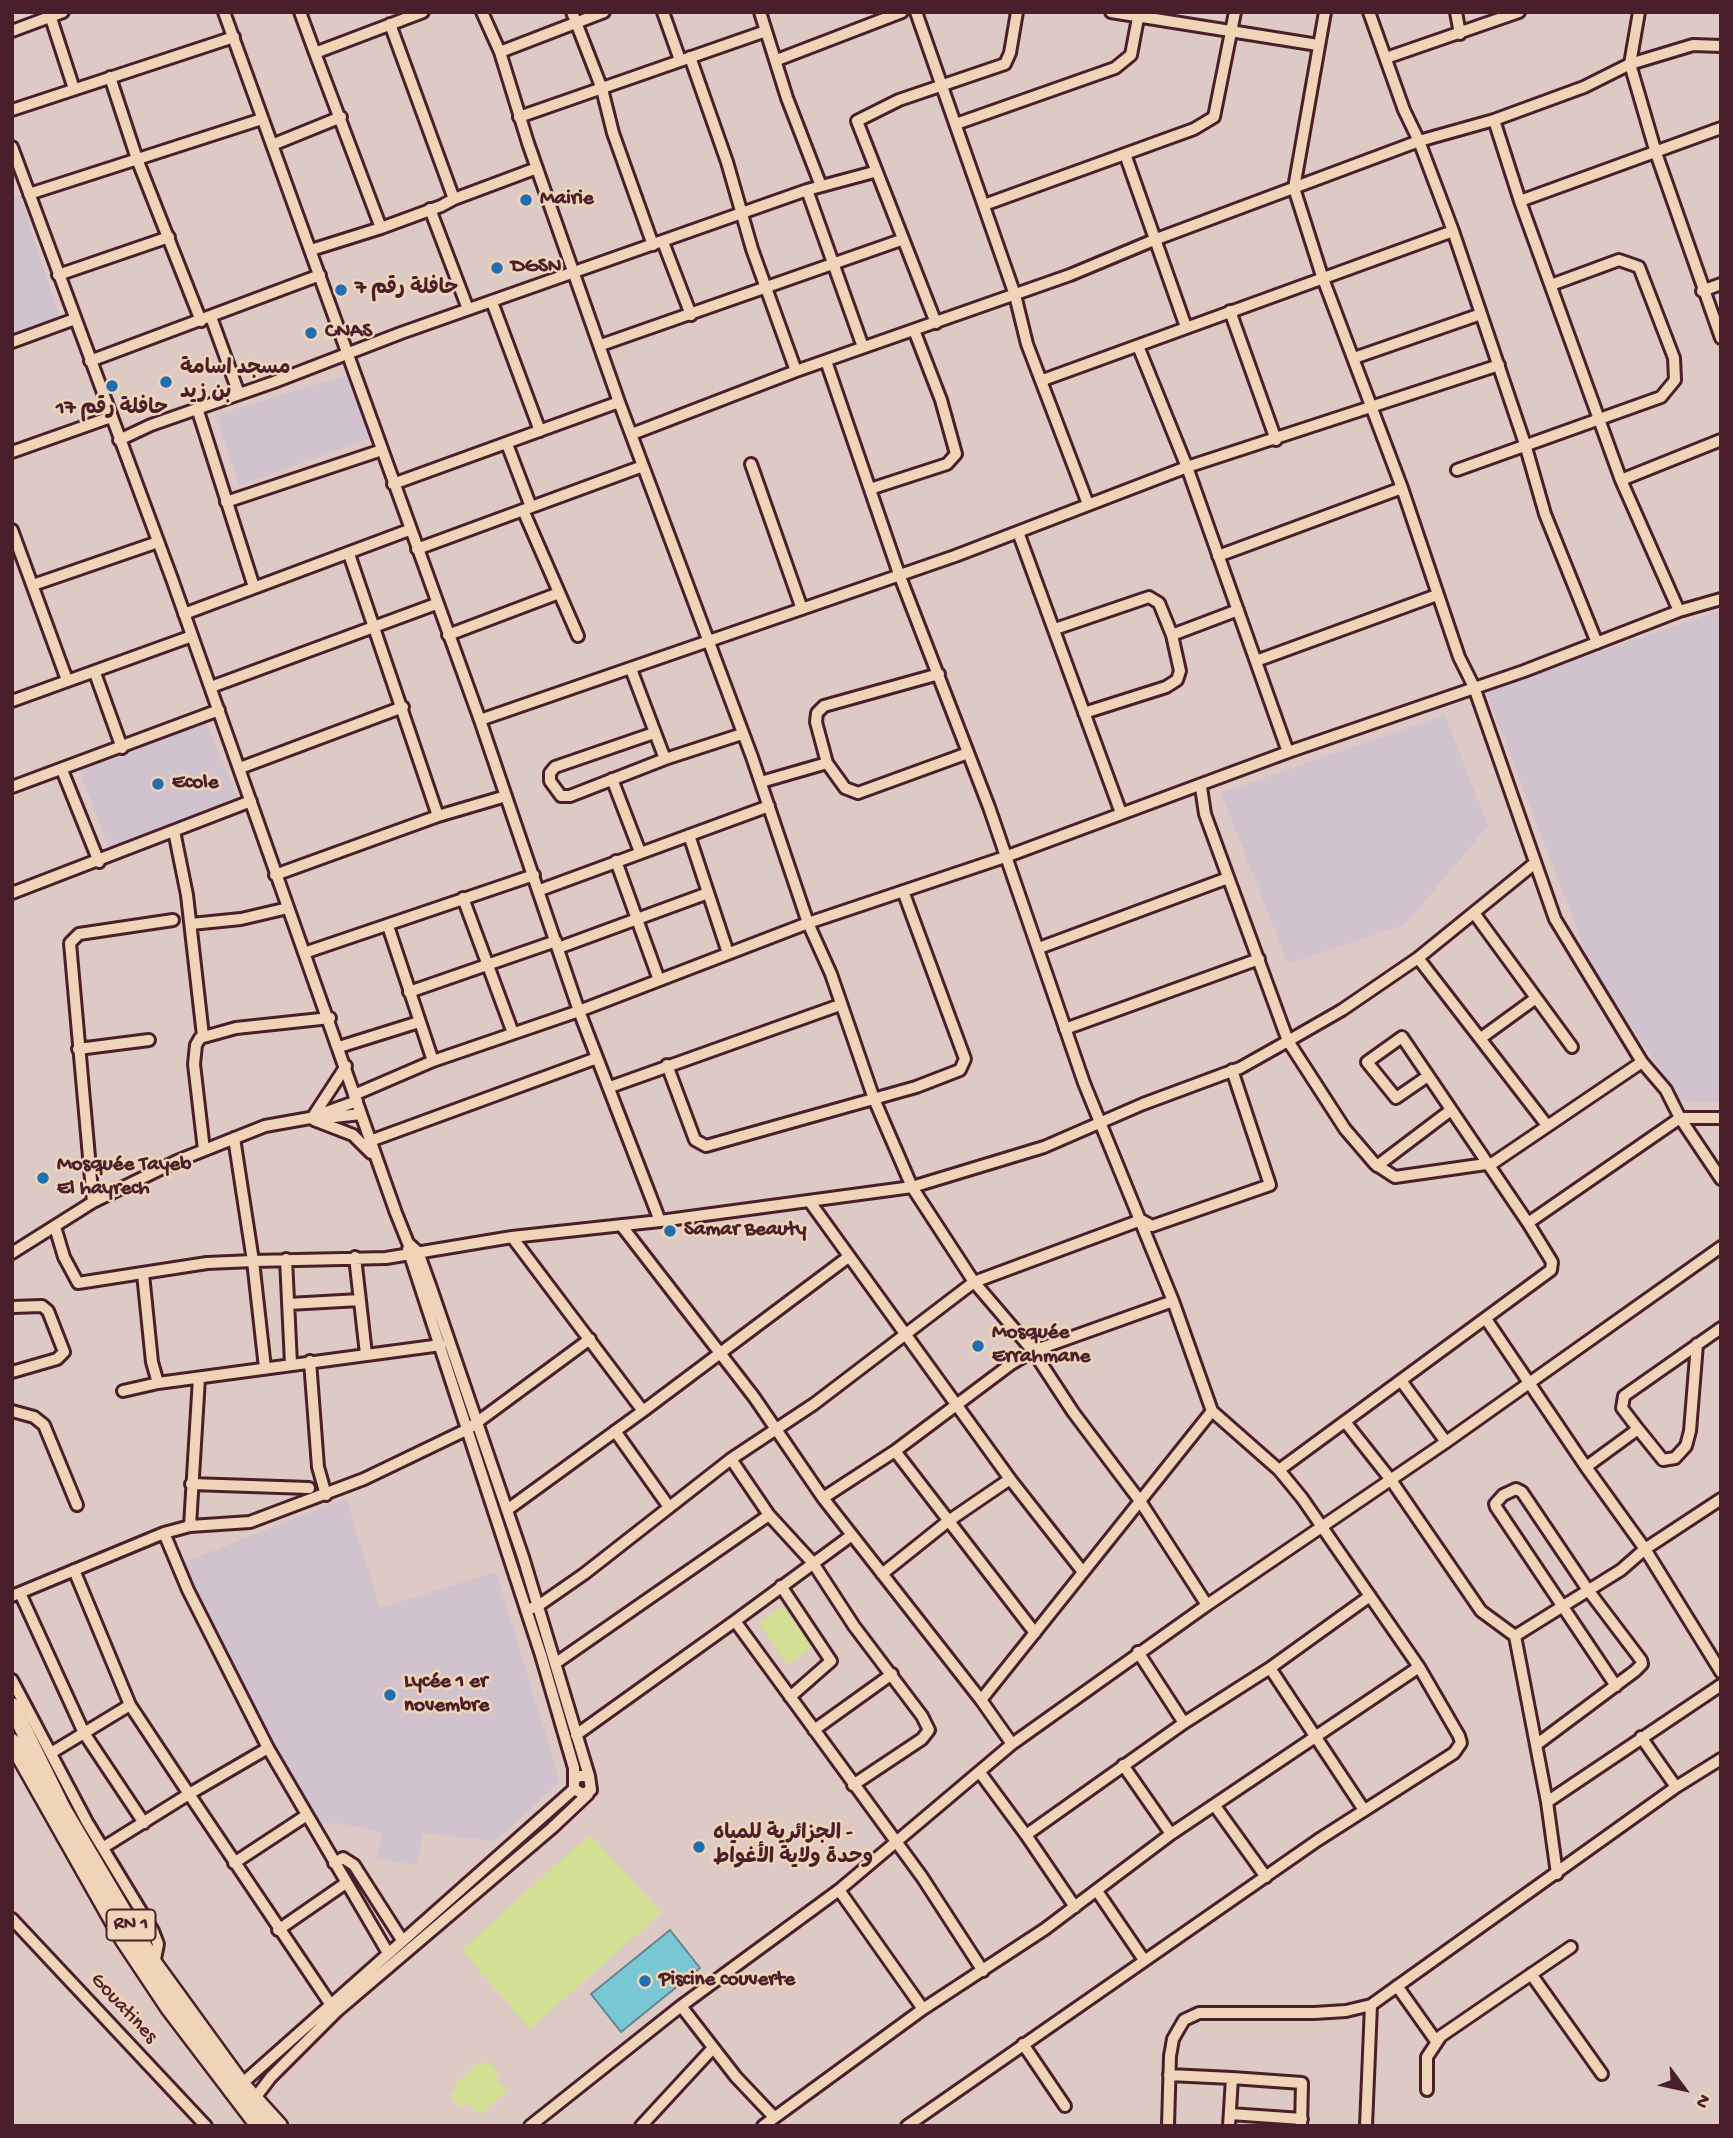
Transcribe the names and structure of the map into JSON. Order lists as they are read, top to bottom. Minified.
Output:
{"streets":{"highway":["RN 1"],"street":["Gouatines"]},"places":["Mairie","DGSN","حافلة رقم 7","CNAS","مسجد اسامة بن زيد","حافلة رقم 17","Ecole","Mosquée Tayeb El hayrech","Samar Beauty","Mosquée Errahmane","Lycée 1 er novembre","الجزائرية للمياه - وحدة ولاية الأغواط","Piscine couverte"],"north":"bottom right"}
